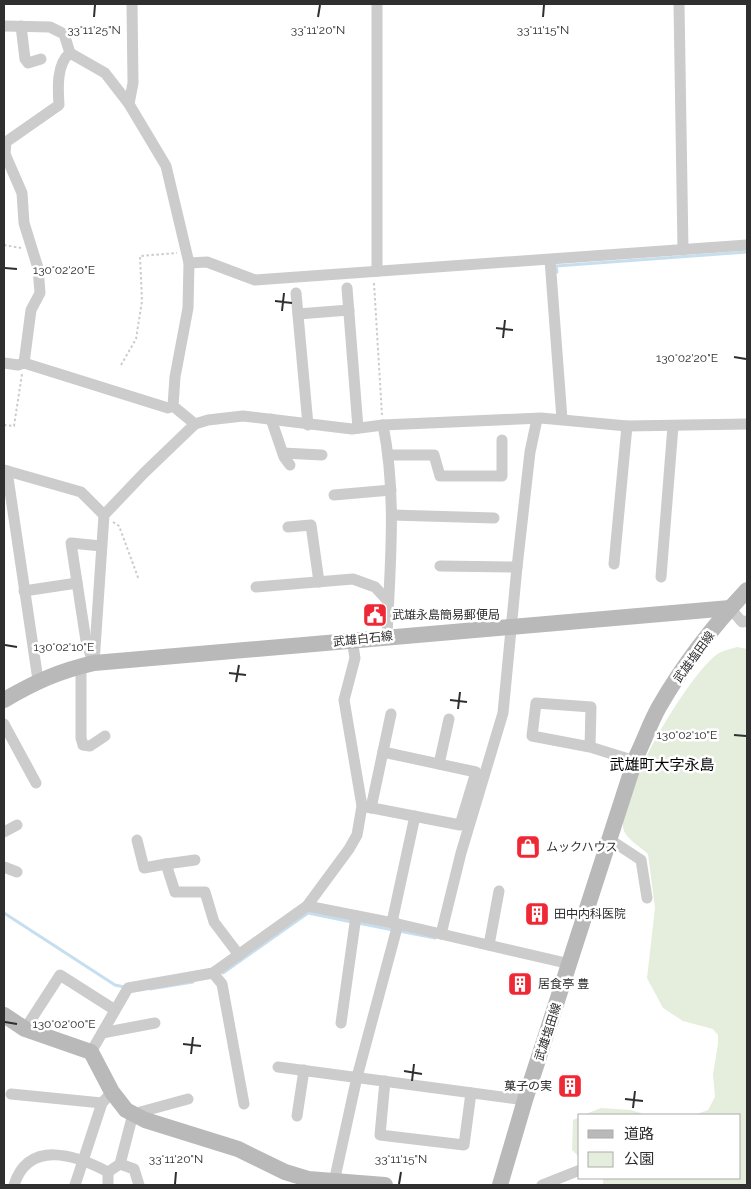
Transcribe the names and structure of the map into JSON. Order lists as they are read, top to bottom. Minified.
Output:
{"streets":{"main road":["武雄白石線","武雄塩田線"]},"crossings":[["武雄白石線","武雄塩田線"]],"districts":["武雄町大字永島"],"places":{"public building":["武雄永島簡易郵便局"],"shop":["ムックハウス"],"building":["田中内科医院","居食亭 豊","菓子の実"]},"legend":["道路","公園"],"coordinates":["33°11'25\"N","33°11'20\"N","33°11'15\"N","130°02'20\"E","130°02'10\"E","130°02'00\"E"]}
